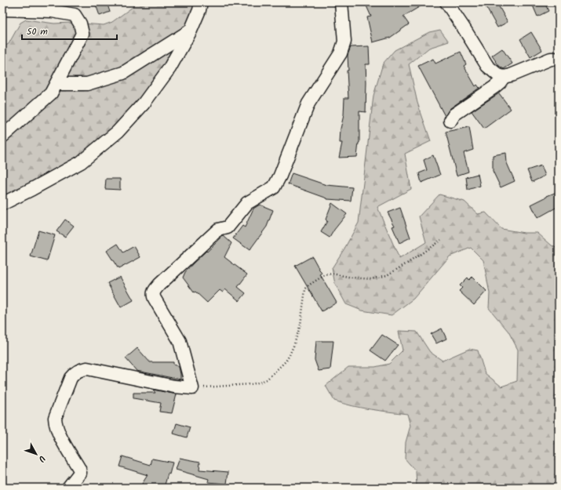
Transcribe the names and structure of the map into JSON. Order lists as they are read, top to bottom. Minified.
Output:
{"scale_bar":"50 m","north":"bottom right"}
